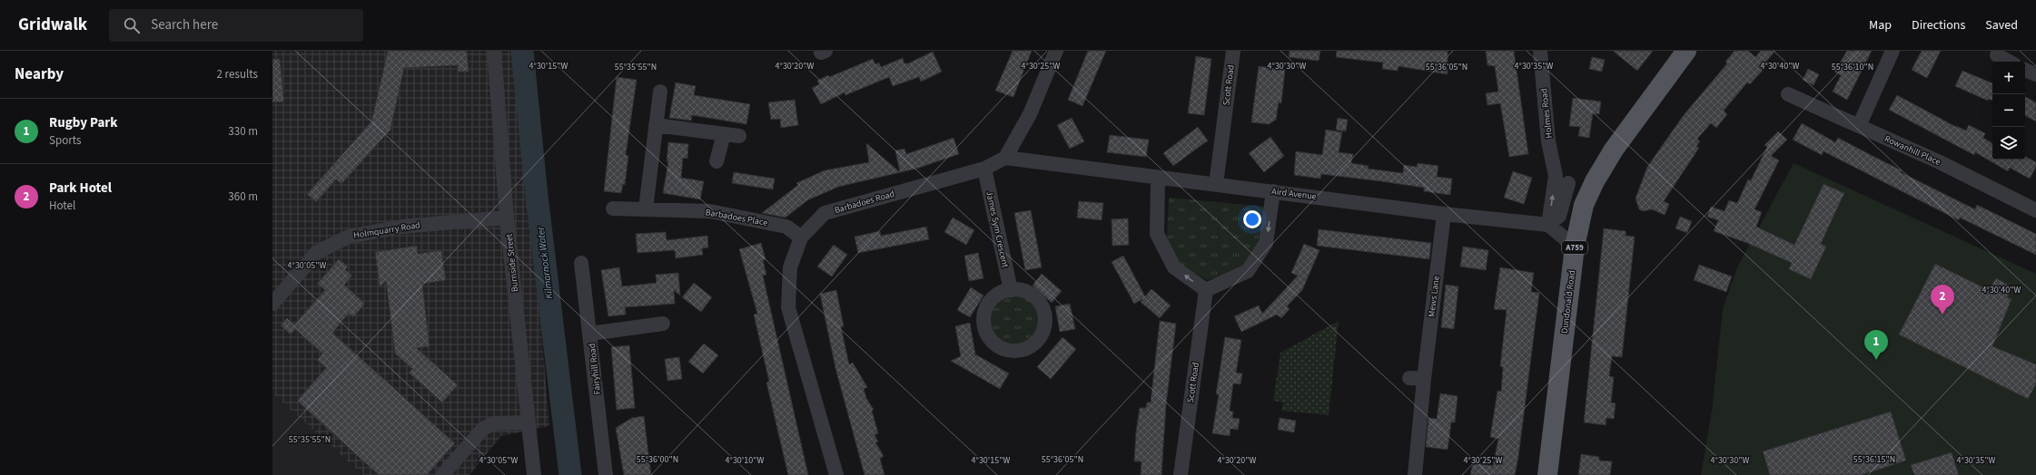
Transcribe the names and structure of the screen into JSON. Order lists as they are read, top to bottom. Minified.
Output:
{"streets":{"main road":["A759","Dundonald Road"],"street":["Scott Road","Holmes Road","Rowanhill Place","Aird Avenue","Barbadoes Road","Barbadoes Place","James Sym Crescent","Holmquarry Road","Burnside Street","Mews Lane","Fairyhill Road"]},"crossings":[["Scott Road","Aird Avenue"],["Holmes Road","Aird Avenue"],["Aird Avenue","Barbadoes Road"],["Aird Avenue","Mews Lane"],["Barbadoes Road","Barbadoes Place"],["Barbadoes Road","James Sym Crescent"],["Holmquarry Road","Burnside Street"]],"water":["Kilmarnock Water"],"page":{"header":"Gridwalk","search":"Search here","nav":["Map","Directions","Saved"],"heading":["Nearby","2 results"],"map_buttons":["+","−"],"list":[{"mark":"1","name":"Rugby Park","note":"Sports","value":"330 m"},{"mark":"2","name":"Park Hotel","note":"Hotel","value":"360 m"}],"pins":["2","1"]},"coordinates":["4°30'15\"W","4°30'20\"W","4°30'25\"W","4°30'30\"W","4°30'35\"W","4°30'40\"W","55°35'55\"N","55°36'05\"N","55°36'10\"N","4°30'05\"W","55°36'00\"N","55°36'15\"N","4°30'10\"W"]}
